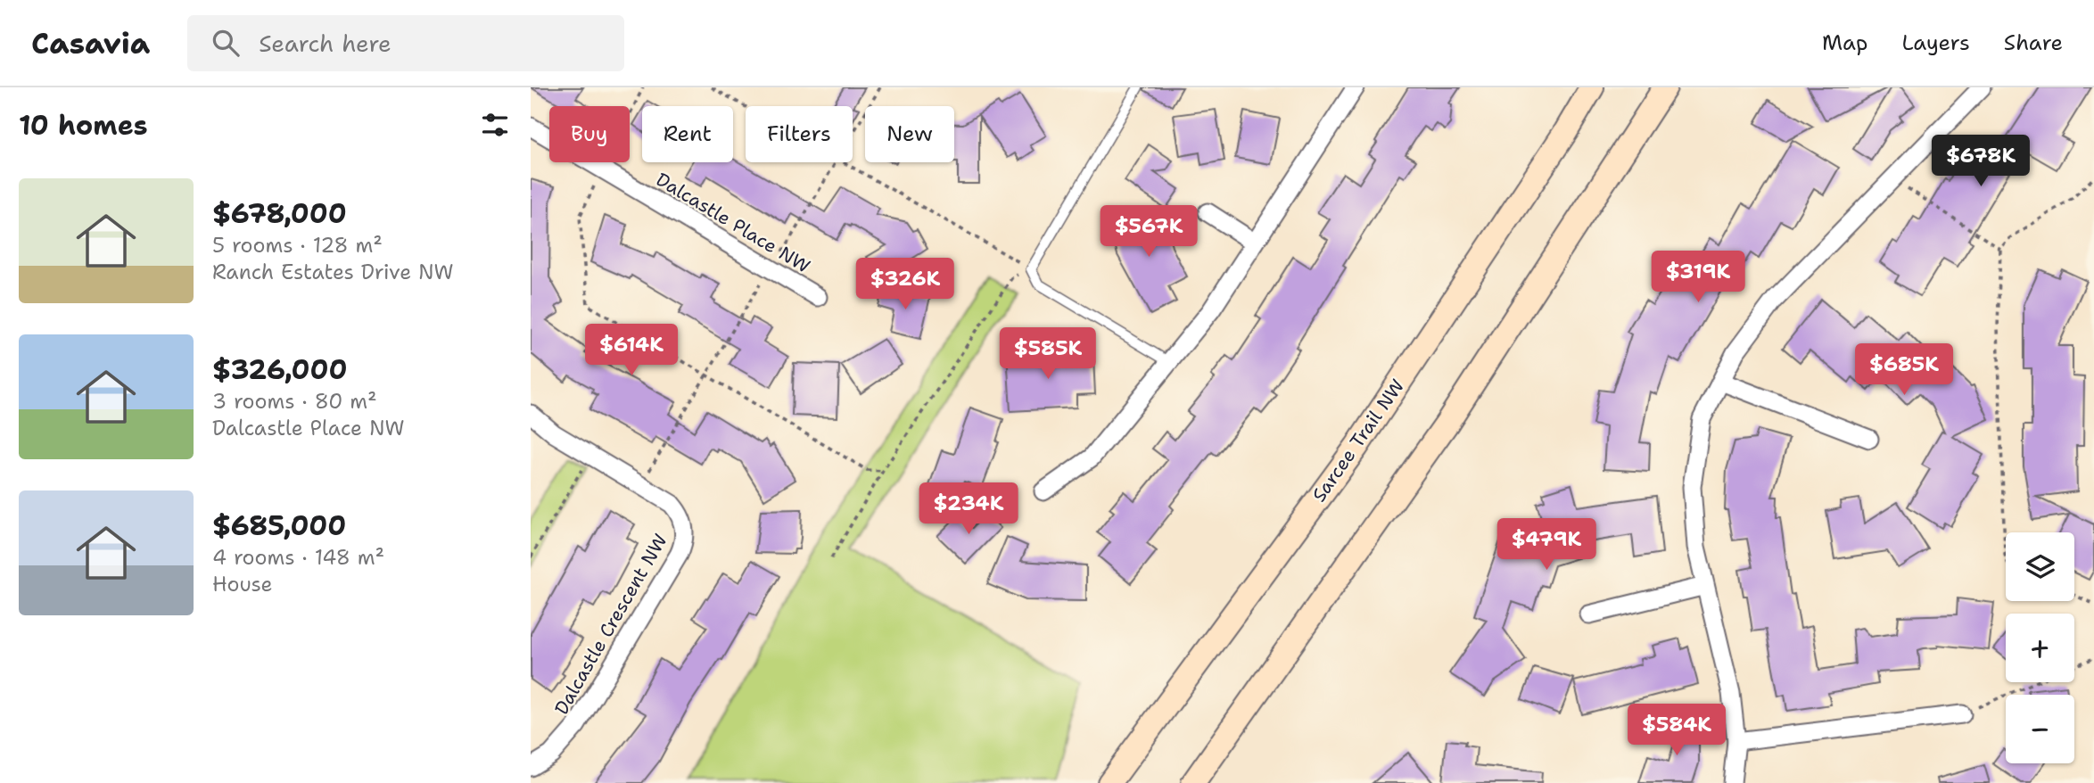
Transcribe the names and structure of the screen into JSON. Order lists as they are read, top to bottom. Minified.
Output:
{"streets":{"main road":["Sarcee Trail NW"],"street":["Dalcastle Place NW","Dalcastle Crescent NW"]},"page":{"header":"Casavia","search":"Search here","nav":["Map","Layers","Share"],"heading":"10 homes","chip":["Buy","Rent","Filters","New"],"price":["$678K","$567K","$319K","$326K","$614K","$585K","$685K","$234K","$479K","$584K"],"list":[{"name":"$678,000","note":"5 rooms · 128 m² · Ranch Estates Drive NW"},{"name":"$326,000","note":"3 rooms · 80 m² · Dalcastle Place NW"},{"name":"$685,000","note":"4 rooms · 148 m² · House"}],"map_buttons":["+","−"]}}
